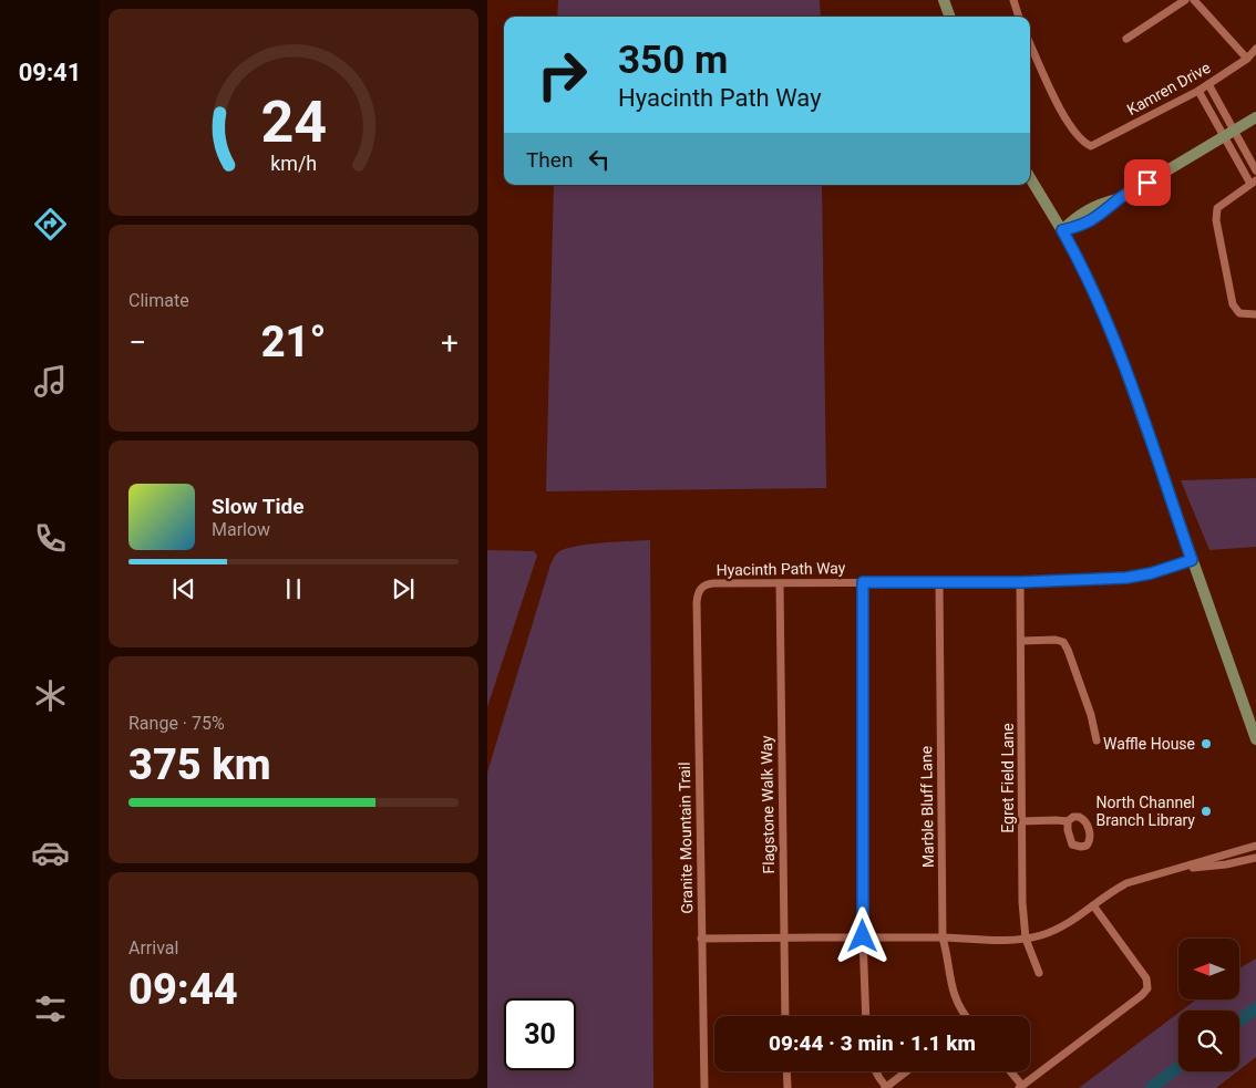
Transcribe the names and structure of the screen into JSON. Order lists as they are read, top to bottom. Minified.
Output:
{"streets":{"street":["Kamren Drive","Hyacinth Path Way","Egret Field Lane","Flagstone Walk Way","Marble Bluff Lane","Granite Mountain Trail"]},"crossings":[["Hyacinth Path Way","Egret Field Lane"],["Hyacinth Path Way","Flagstone Walk Way"],["Hyacinth Path Way","Marble Bluff Lane"],["Hyacinth Path Way","Granite Mountain Trail"]],"places":["Waffle House","North Channel Branch Library"],"north":"left","page":{"tabs":"09:41","turn":["350 m","Hyacinth Path Way"],"then":"Then","tile":["Climate",["Range · 75%","375 km"],["Arrival","09:44"]],"heat":["−","21°","+"],"song":["Slow Tide","Marlow"],"limit":"30","trip":"09:44 · 3 min · 1.1 km","gauge":["24","km/h"]}}
